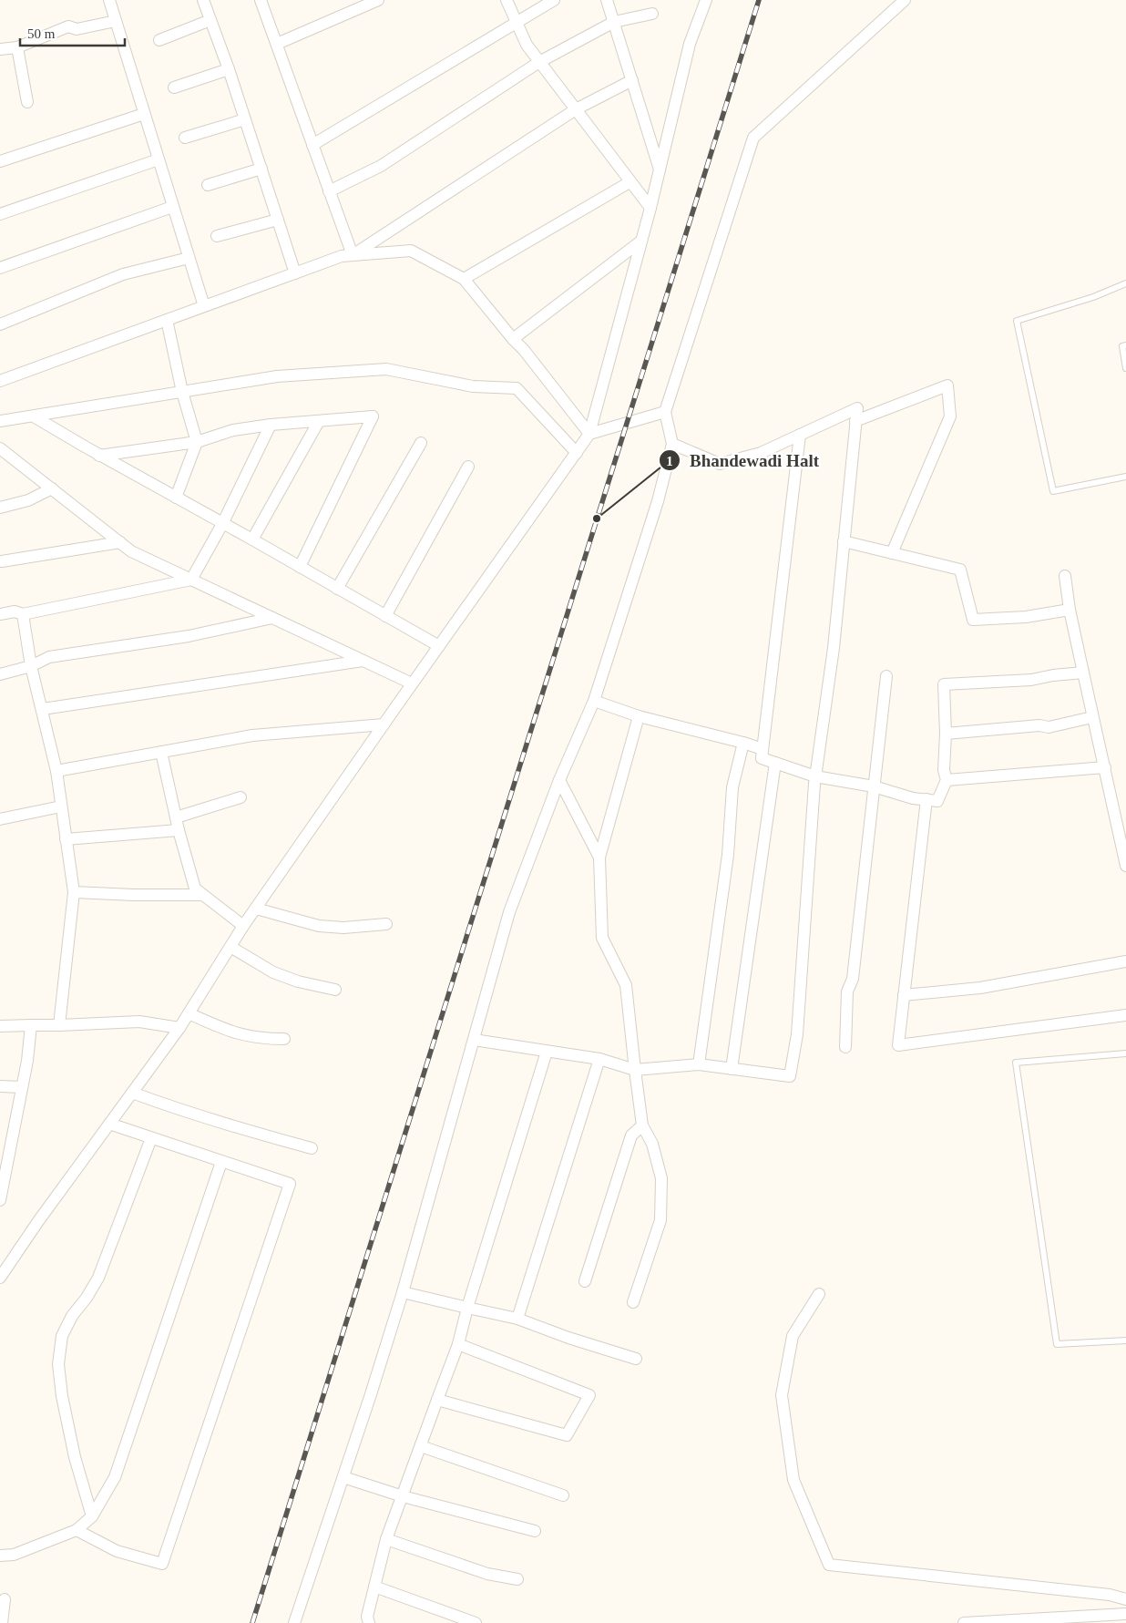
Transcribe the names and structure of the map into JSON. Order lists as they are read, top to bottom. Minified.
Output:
{"places":["Bhandewadi Halt"],"scale_bar":"50 m"}
